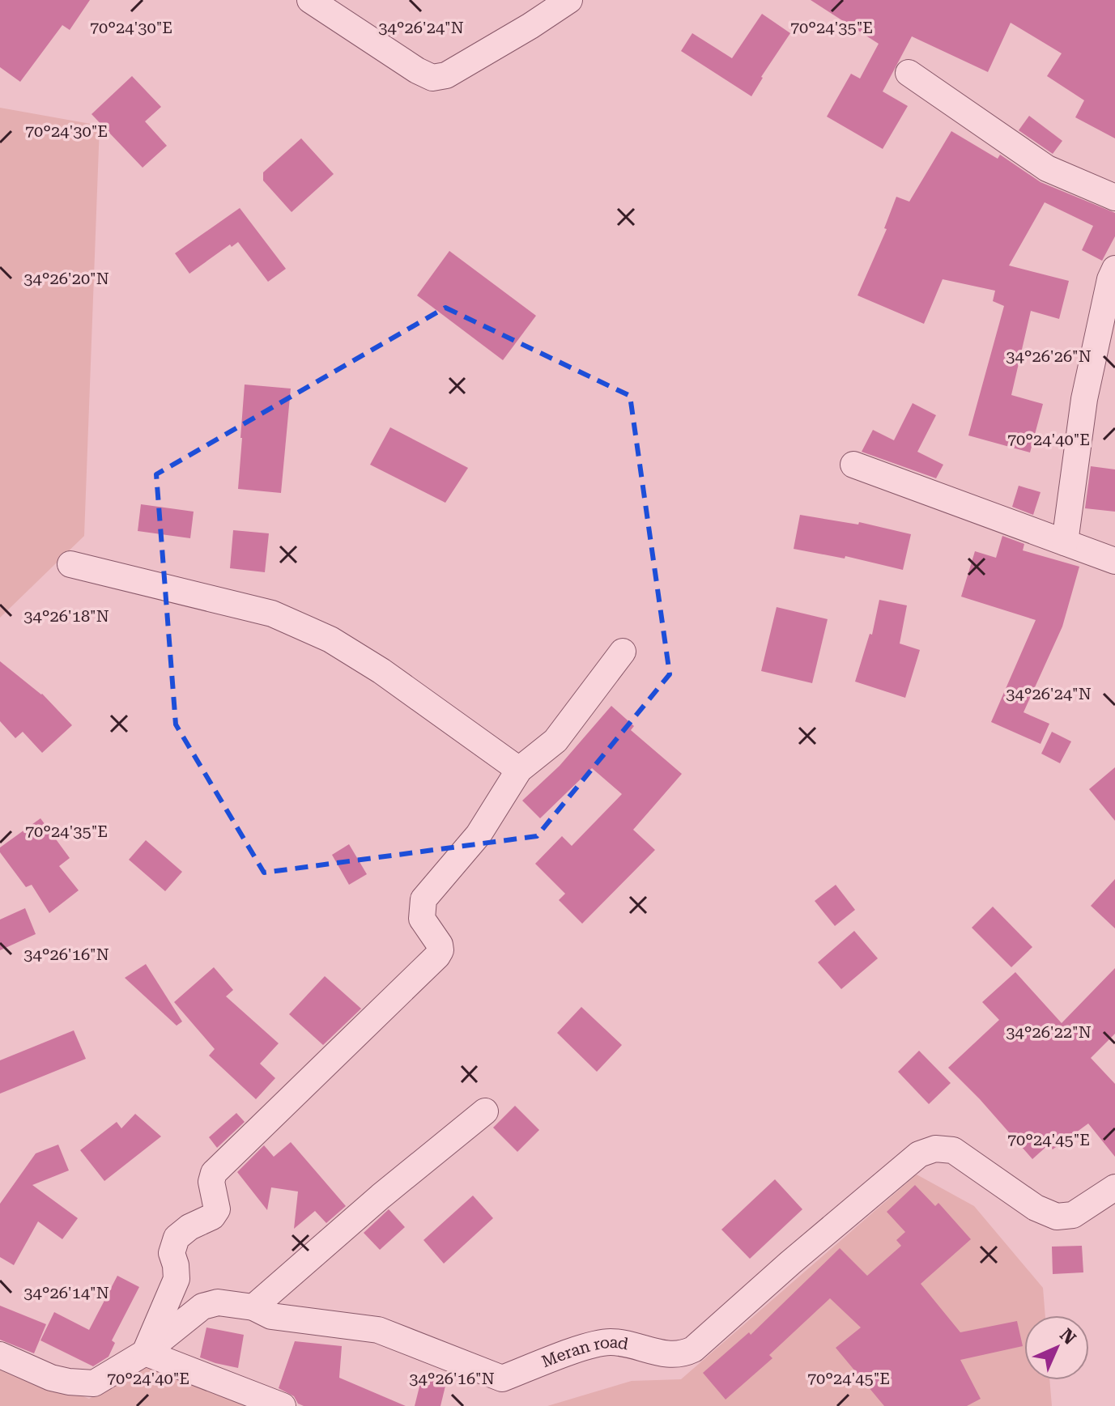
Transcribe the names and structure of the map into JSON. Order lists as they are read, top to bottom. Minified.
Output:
{"streets":{"street":["Meran road"]},"north":"top right","coordinates":["70°24'30\"E","34°26'24\"N","70°24'35\"E","34°26'20\"N","34°26'26\"N","70°24'40\"E","34°26'18\"N","34°26'16\"N","34°26'22\"N","70°24'45\"E","34°26'14\"N"]}
